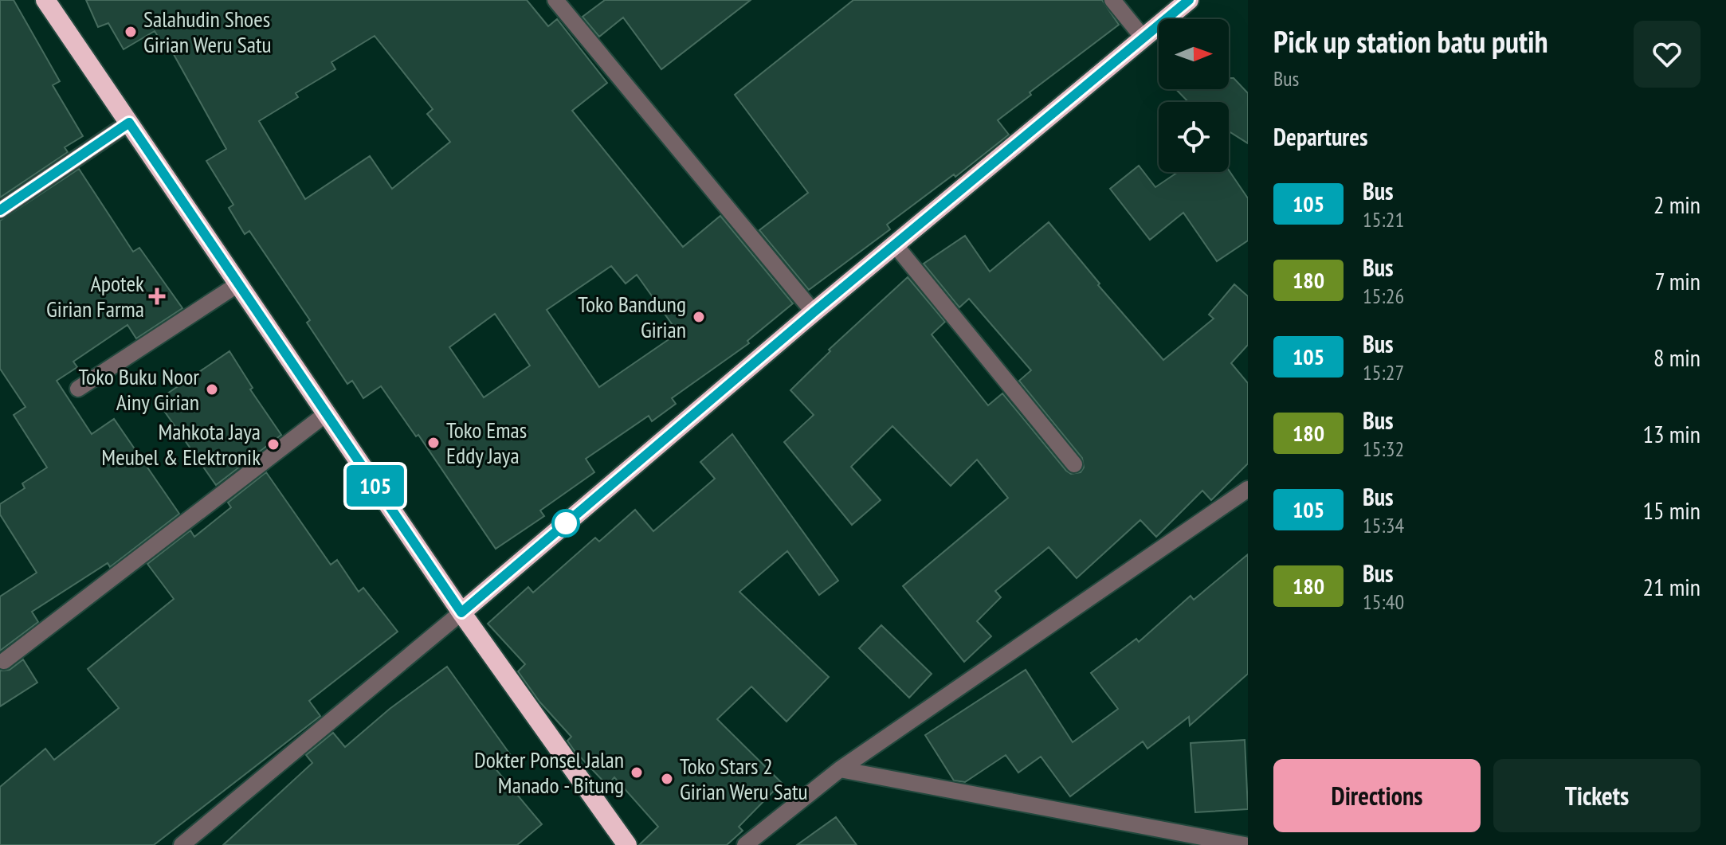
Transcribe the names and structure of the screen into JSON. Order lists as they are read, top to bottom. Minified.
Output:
{"places":{"other":["Salahudin Shoes Girian Weru Satu","Toko Bandung Girian","Toko Buku Noor Ainy Girian","Toko Emas Eddy Jaya","Mahkota Jaya Meubel & Elektronik","Dokter Ponsel Jalan Manado - Bitung","Toko Stars 2 Girian Weru Satu"],"health":["Apotek Girian Farma"]},"lines":["bus line 105"],"north":"right","page":{"on_map":"105","heading":[["Pick up station batu putih","Bus"],"Departures"],"list":[{"mark":"105","name":"Bus","note":"15:21","value":"2 min"},{"mark":"180","name":"Bus","note":"15:26","value":"7 min"},{"mark":"105","name":"Bus","note":"15:27","value":"8 min"},{"mark":"180","name":"Bus","note":"15:32","value":"13 min"},{"mark":"105","name":"Bus","note":"15:34","value":"15 min"},{"mark":"180","name":"Bus","note":"15:40","value":"21 min"}],"buttons":["Directions","Tickets"]}}
